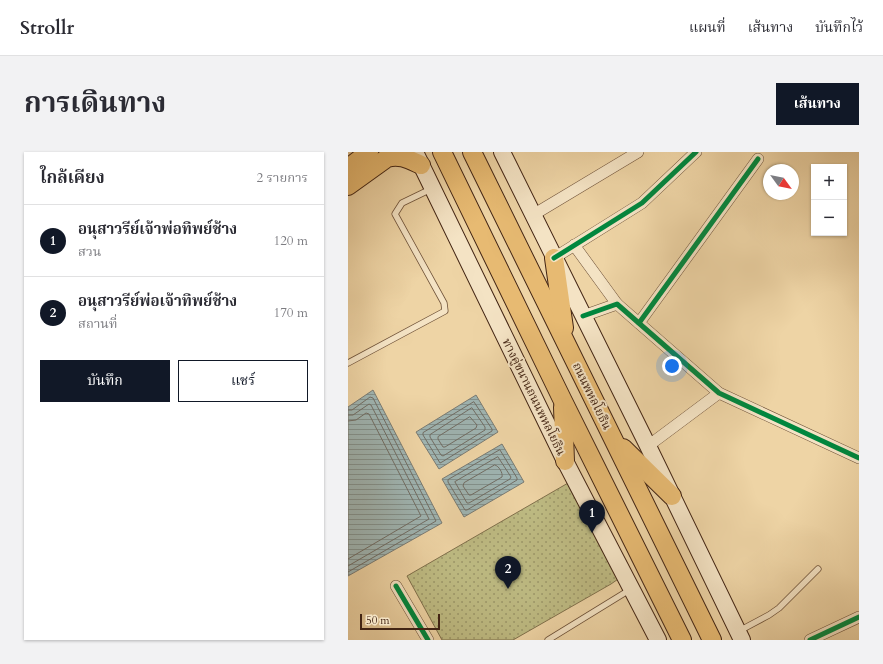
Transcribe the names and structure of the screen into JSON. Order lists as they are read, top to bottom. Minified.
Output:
{"streets":{"main road":["ถนนพหลโยธิน","ทางคู่ขนานถนนพหลโยธิน"]},"scale_bar":"50 m","north":"bottom right","page":{"header":"Strollr","nav":["แผนที่","เส้นทาง","บันทึกไว้"],"title":"การเดินทาง","buttons":["เส้นทาง",["บันทึก","แชร์"]],"heading":["ใกล้เคียง","2 รายการ"],"map_buttons":["+","−"],"list":[{"mark":"1","name":"อนุสาวรีย์เจ้าพ่อทิพย์ช้าง","note":"สวน","value":"120 m"},{"mark":"2","name":"อนุสาวรีย์พ่อเจ้าทิพย์ช้าง","note":"สถานที่","value":"170 m"}],"pins":["1","2"],"scale":"50 m"}}
